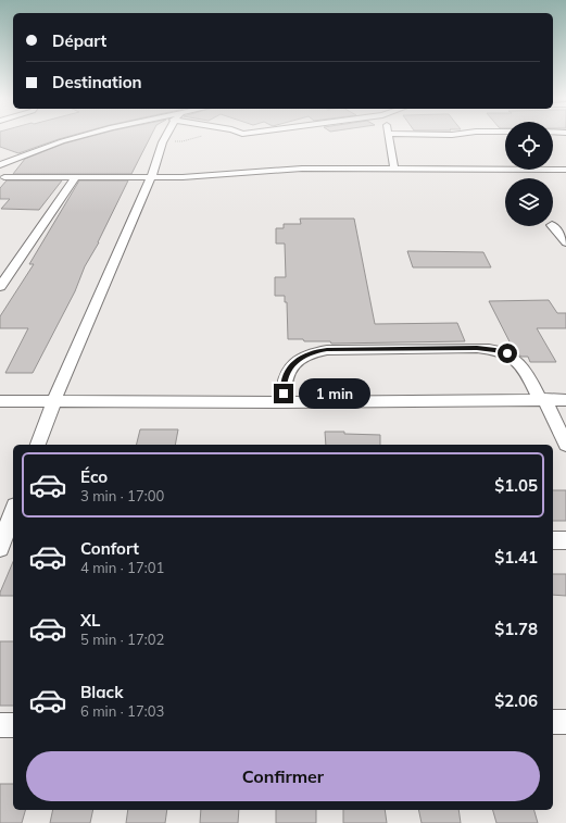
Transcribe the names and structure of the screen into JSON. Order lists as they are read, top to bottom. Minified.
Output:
{"page":{"banner":["Départ","Destination"],"bubble":"1 min","list":[{"name":"Éco","note":"3 min · 17:00","value":"$1.05"},{"name":"Confort","note":"4 min · 17:01","value":"$1.41"},{"name":"XL","note":"5 min · 17:02","value":"$1.78"},{"name":"Black","note":"6 min · 17:03","value":"$2.06"}],"buttons":"Confirmer"}}
